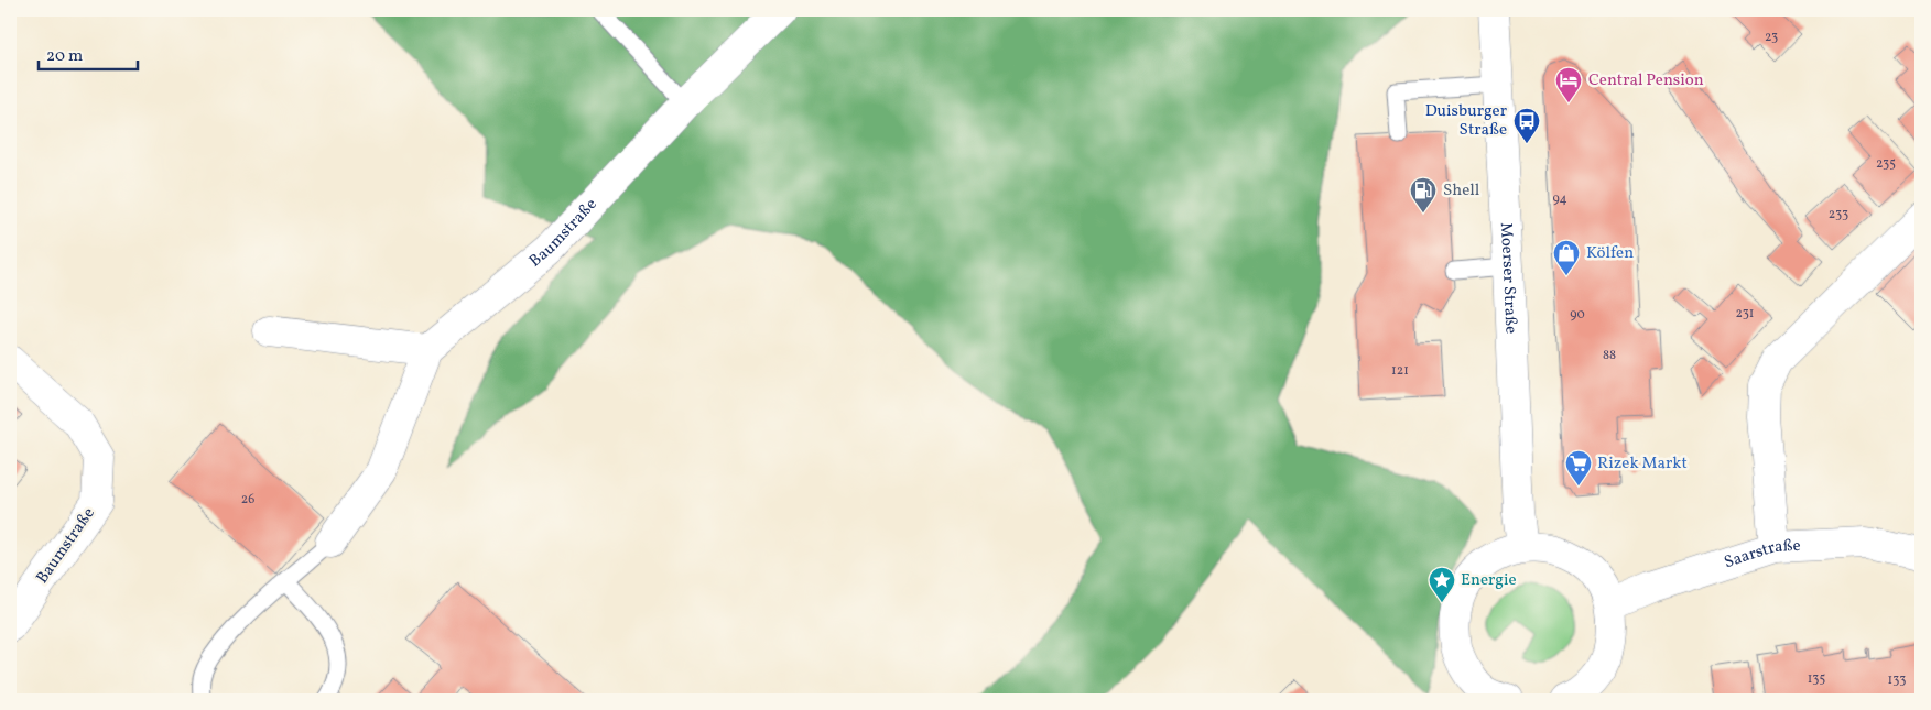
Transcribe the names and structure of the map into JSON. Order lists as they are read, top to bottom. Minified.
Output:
{"streets":{"street":["Baumstraße","Moerser Straße","Saarstraße"]},"places":{"hotel":["Central Pension"],"bus stop":["Duisburger Straße"],"fuel station":["Shell"],"shop":["Kölfen"],"supermarket":["Rizek Markt"],"place":["Energie"]},"house_numbers":["23","235","94","233","231","90","88","121","26","135","133"],"scale_bar":"20 m"}
